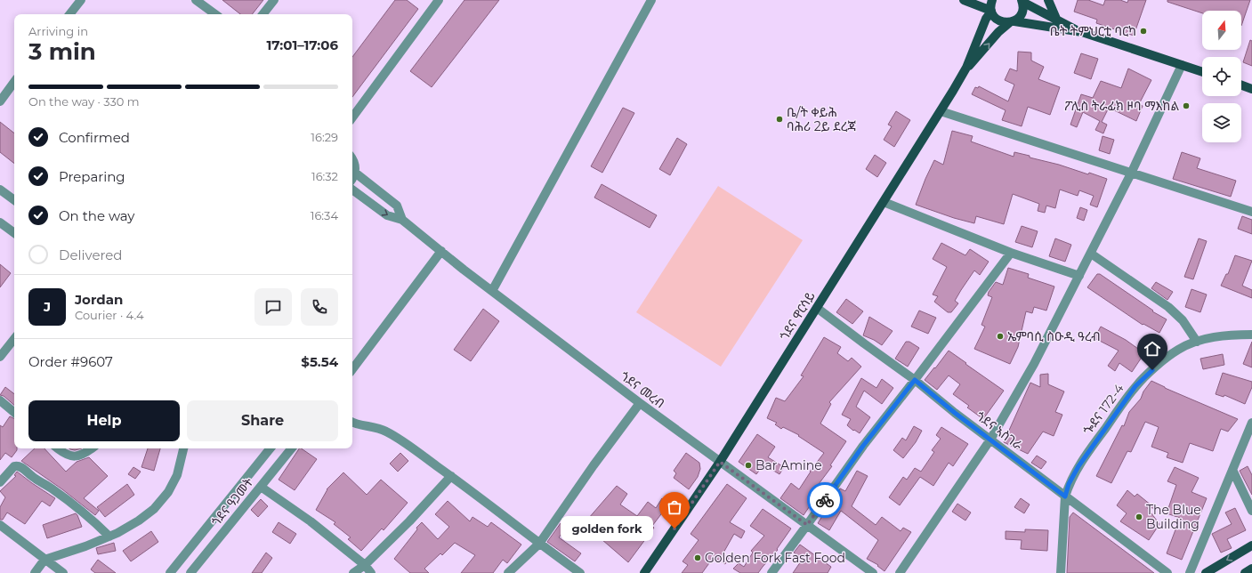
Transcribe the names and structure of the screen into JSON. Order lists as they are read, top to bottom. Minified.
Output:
{"streets":{"main road":["ጎደና ዋርሳይ"],"street":["ጎደና መረብ","ጐደና 172-4","ጎደና ኣስገራ","ጎደና ዓጋመት"]},"crossings":[["ጎደና ዋርሳይ","ጎደና መረብ"],["ጎደና ዋርሳይ","ጎደና ኣስገራ"],["ጐደና 172-4","ጎደና ኣስገራ"]],"places":["ቤት ትምህርቲ ባርካ","ፖሊስ ትራፊክ ዞባ ማእከል","ቤ/ት ቀይሕ ባሕሪ 2ይ ደረጃ","ኤምባሲ ስዑዲ ዓረብ","Bar Amine","The Blue Building","golden fork","Golden Fork Fast Food"],"north":"top","page":{"heading":["3 min","Arriving in","17:01–17:06"],"panel":["Jordan","Courier · 4.4","Order #9607","$5.54"],"bar":"On the way · 330 m","list":[["Confirmed","16:29"],["Preparing","16:32"],["On the way","16:34"],"Delivered"],"round":"J","buttons":["Help","Share"],"bubble":"golden fork"}}
